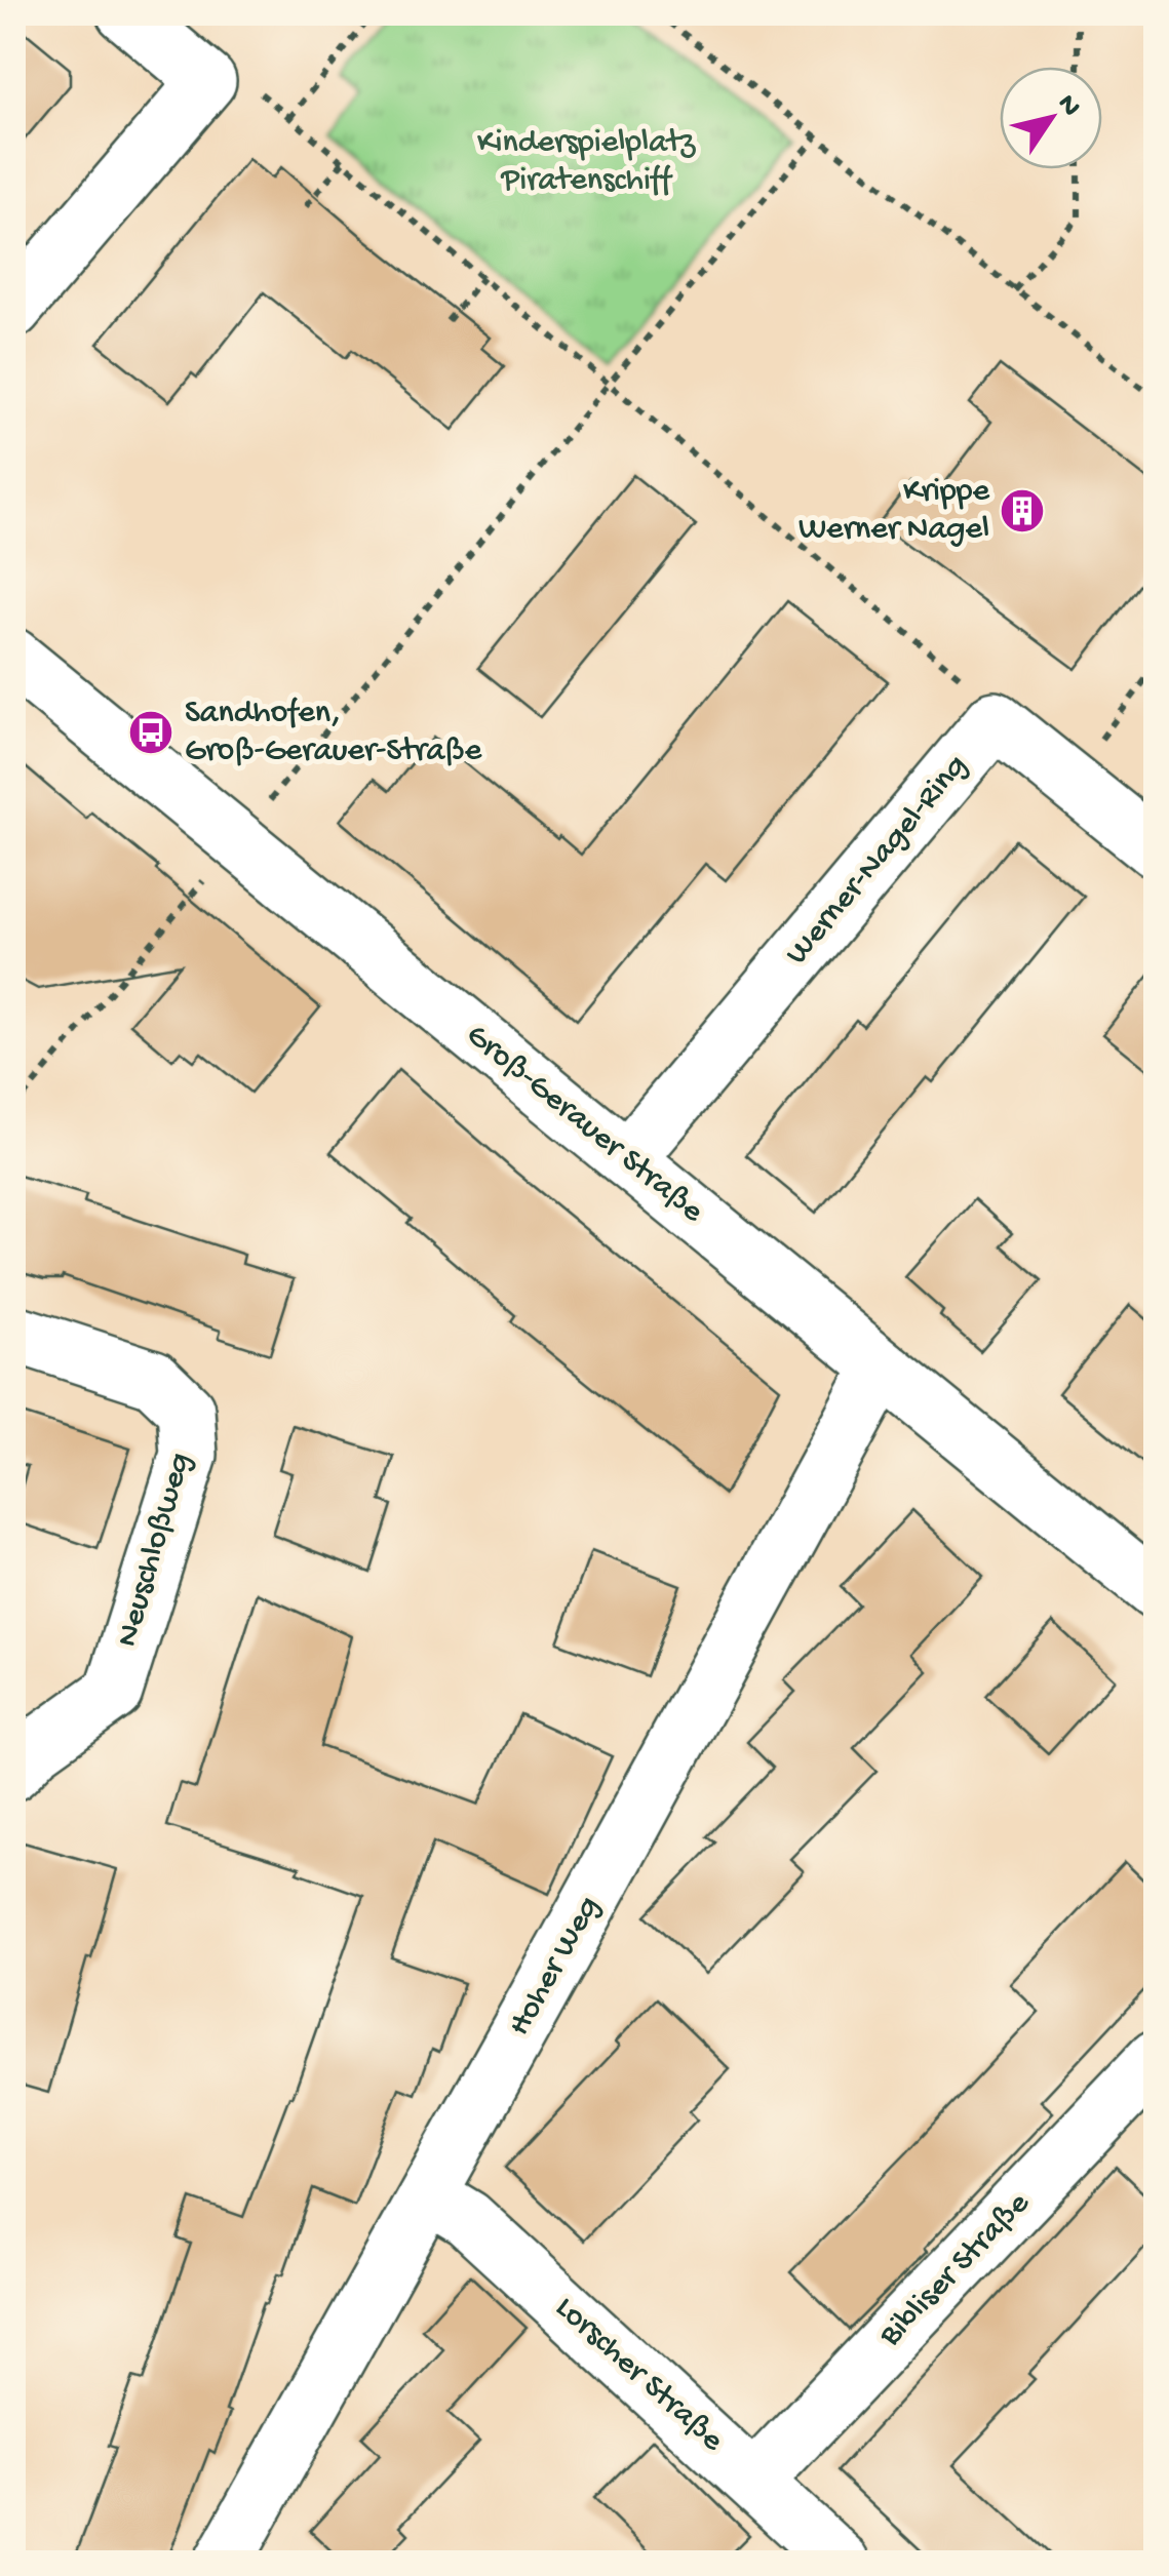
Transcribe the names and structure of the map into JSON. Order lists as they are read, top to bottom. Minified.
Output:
{"streets":{"street":["Werner-Nagel-Ring","Groß-Gerauer Straße","Neuschloßweg","Hoher Weg","Bibliser Straße","Lorscher Straße"]},"crossings":[["Werner-Nagel-Ring","Groß-Gerauer Straße"],["Groß-Gerauer Straße","Hoher Weg"],["Hoher Weg","Lorscher Straße"],["Bibliser Straße","Lorscher Straße"]],"parks":["Kinderspielplatz Piratenschiff"],"places":{"building":["Krippe Werner Nagel"],"bus stop":["Sandhofen, Groß-Gerauer-Straße"]},"north":"top right"}
